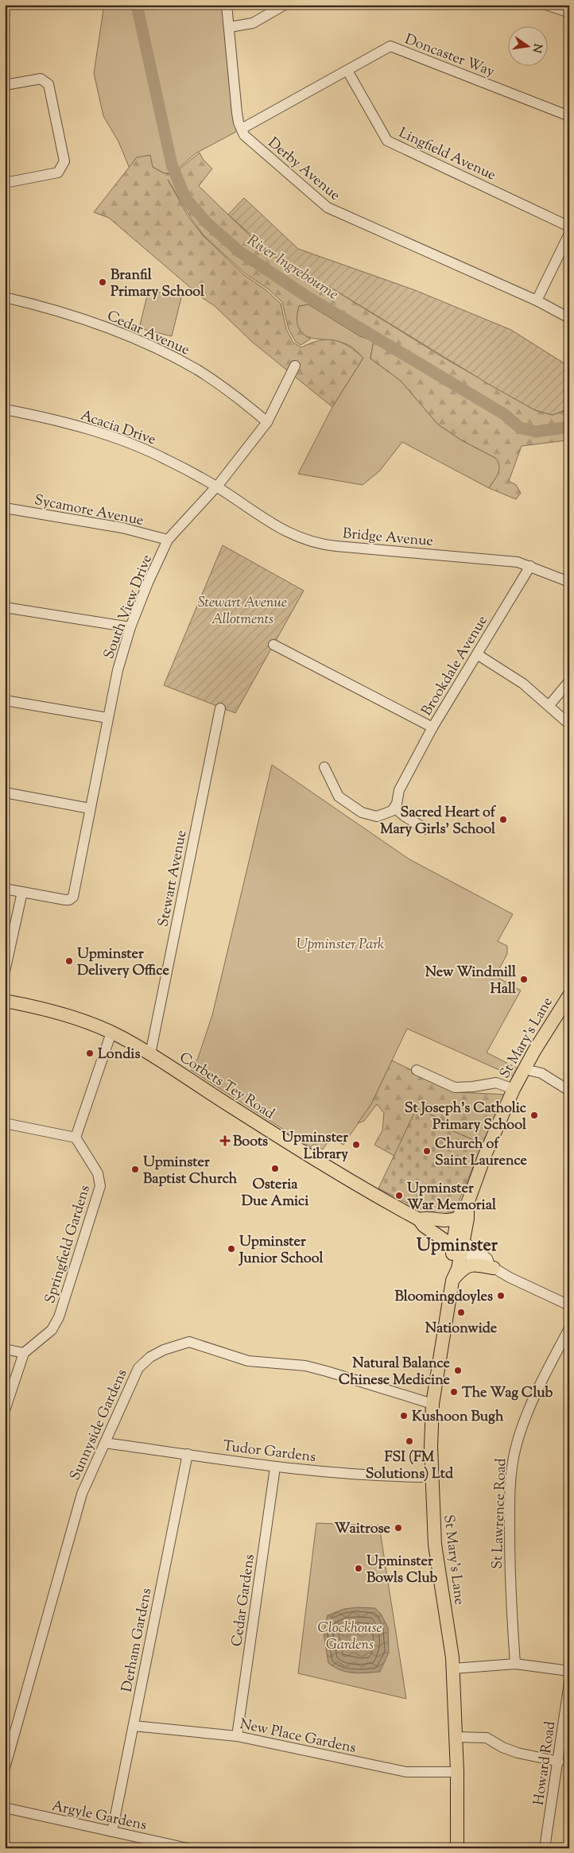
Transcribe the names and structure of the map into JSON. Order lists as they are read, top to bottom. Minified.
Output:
{"streets":{"main road":["St Mary's Lane","Corbets Tey Road"],"street":["Doncaster Way","Lingfield Avenue","Derby Avenue","Cedar Avenue","Acacia Drive","Sycamore Avenue","Bridge Avenue","South View Drive","Brookdale Avenue","Stewart Avenue","Springfield Gardens","Sunnyside Gardens","Tudor Gardens","St Lawrence Road","Cedar Gardens","Derham Gardens","New Place Gardens","Howard Road","Argyle Gardens"]},"crossings":[["Doncaster Way","Lingfield Avenue"],["Doncaster Way","Derby Avenue"],["Cedar Avenue","South View Drive"],["Acacia Drive","Bridge Avenue"],["Acacia Drive","South View Drive"],["Sycamore Avenue","South View Drive"],["Bridge Avenue","South View Drive"],["Bridge Avenue","Brookdale Avenue"],["Stewart Avenue","Corbets Tey Road"],["St Mary's Lane","Corbets Tey Road"],["St Mary's Lane","Sunnyside Gardens"],["St Mary's Lane","Tudor Gardens"],["St Mary's Lane","New Place Gardens"],["Sunnyside Gardens","Tudor Gardens"],["Tudor Gardens","Cedar Gardens"],["Tudor Gardens","Derham Gardens"],["Cedar Gardens","New Place Gardens"],["Derham Gardens","New Place Gardens"],["Derham Gardens","Argyle Gardens"]],"districts":["Upminster"],"water":["River Ingrebourne"],"parks":["Stewart Avenue Allotments","Upminster Park","Clockhouse Gardens"],"places":{"other":["Branfil Primary School","Sacred Heart of Mary Girls' School","Upminster Delivery Office","New Windmill Hall","Londis","St Joseph's Catholic Primary School","Upminster Library","Church of Saint Laurence","Osteria Due Amici","Upminster Baptist Church","Upminster War Memorial","Upminster Junior School","Bloomingdoyles","Nationwide","Natural Balance Chinese Medicine","The Wag Club","Kushoon Bugh","FSI (FM Solutions) Ltd","Waitrose","Upminster Bowls Club"],"health":["Boots"]},"north":"right"}
